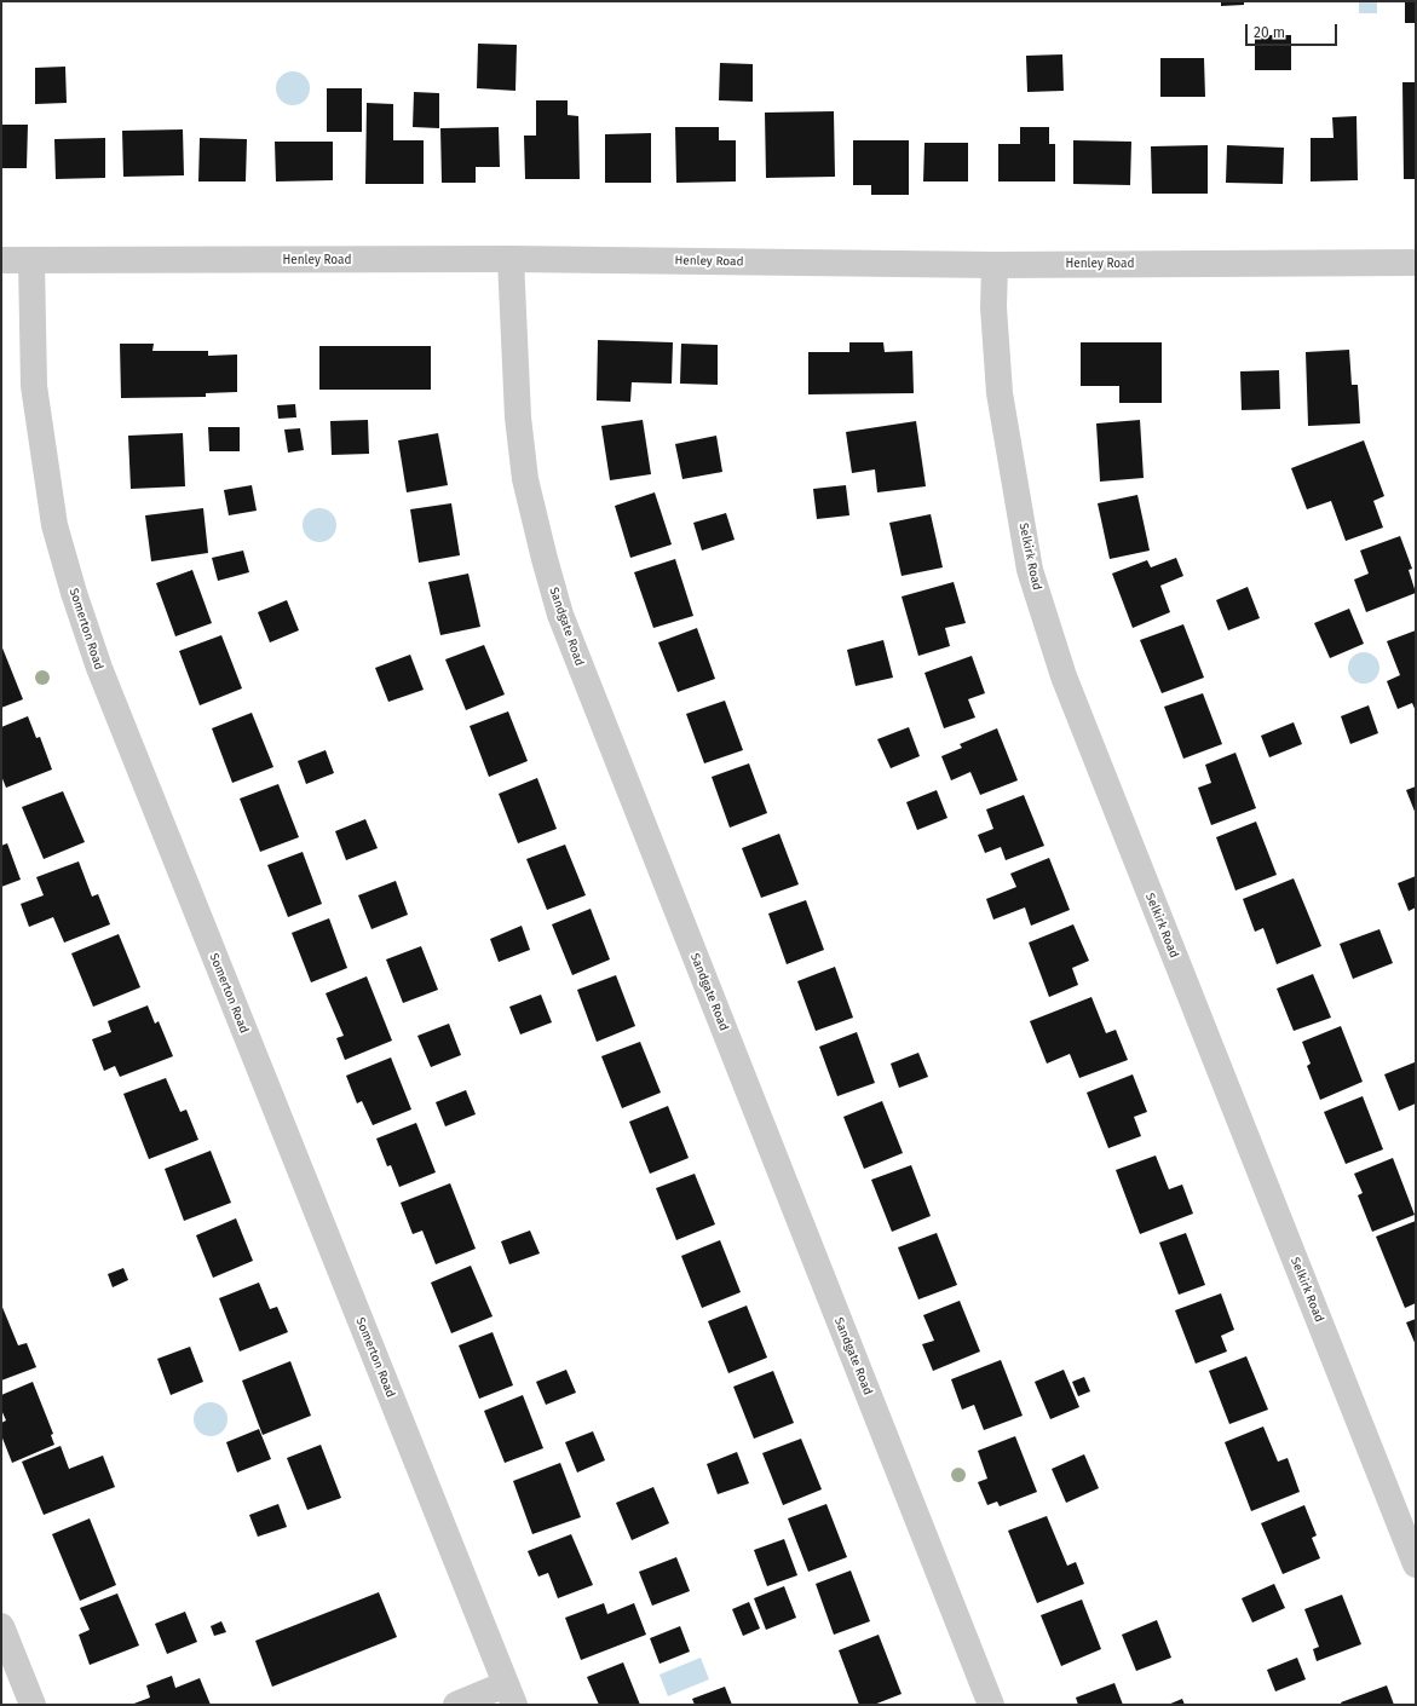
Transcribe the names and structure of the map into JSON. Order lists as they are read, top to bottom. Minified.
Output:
{"streets":{"street":["Henley Road","Selkirk Road","Sandgate Road","Somerton Road"]},"crossings":[["Henley Road","Selkirk Road"],["Henley Road","Sandgate Road"],["Henley Road","Somerton Road"]],"scale_bar":"20 m"}
